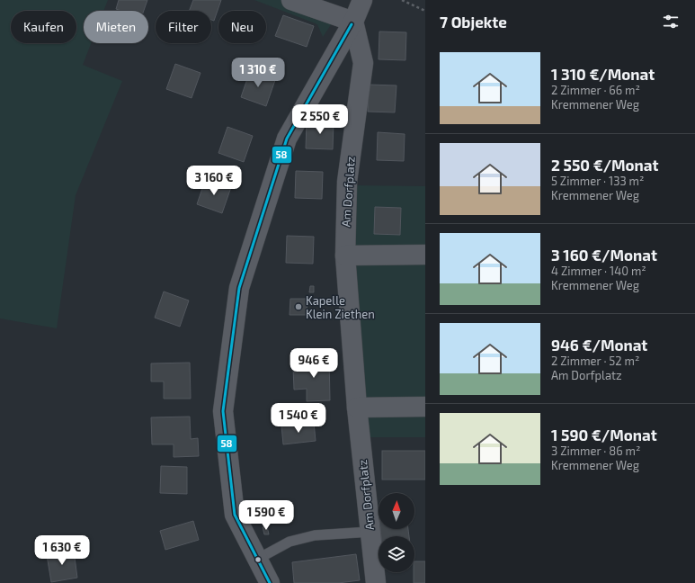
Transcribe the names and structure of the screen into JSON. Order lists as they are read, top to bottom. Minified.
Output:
{"streets":{"street":["Am Dorfplatz"]},"places":["Kapelle Klein Ziethen"],"lines":["transit line 58"],"north":"top","page":{"heading":"7 Objekte","chip":["Kaufen","Mieten","Filter","Neu"],"list":[{"name":"1 310 €/Monat","note":"2 Zimmer · 66 m² · Kremmener Weg"},{"name":"2 550 €/Monat","note":"5 Zimmer · 133 m² · Kremmener Weg"},{"name":"3 160 €/Monat","note":"4 Zimmer · 140 m² · Kremmener Weg"},{"name":"946 €/Monat","note":"2 Zimmer · 52 m² · Am Dorfplatz"},{"name":"1 590 €/Monat","note":"3 Zimmer · 86 m² · Kremmener Weg"}],"price":["1 310 €","2 550 €","3 160 €","946 €","1 540 €","1 590 €","1 630 €"]}}
